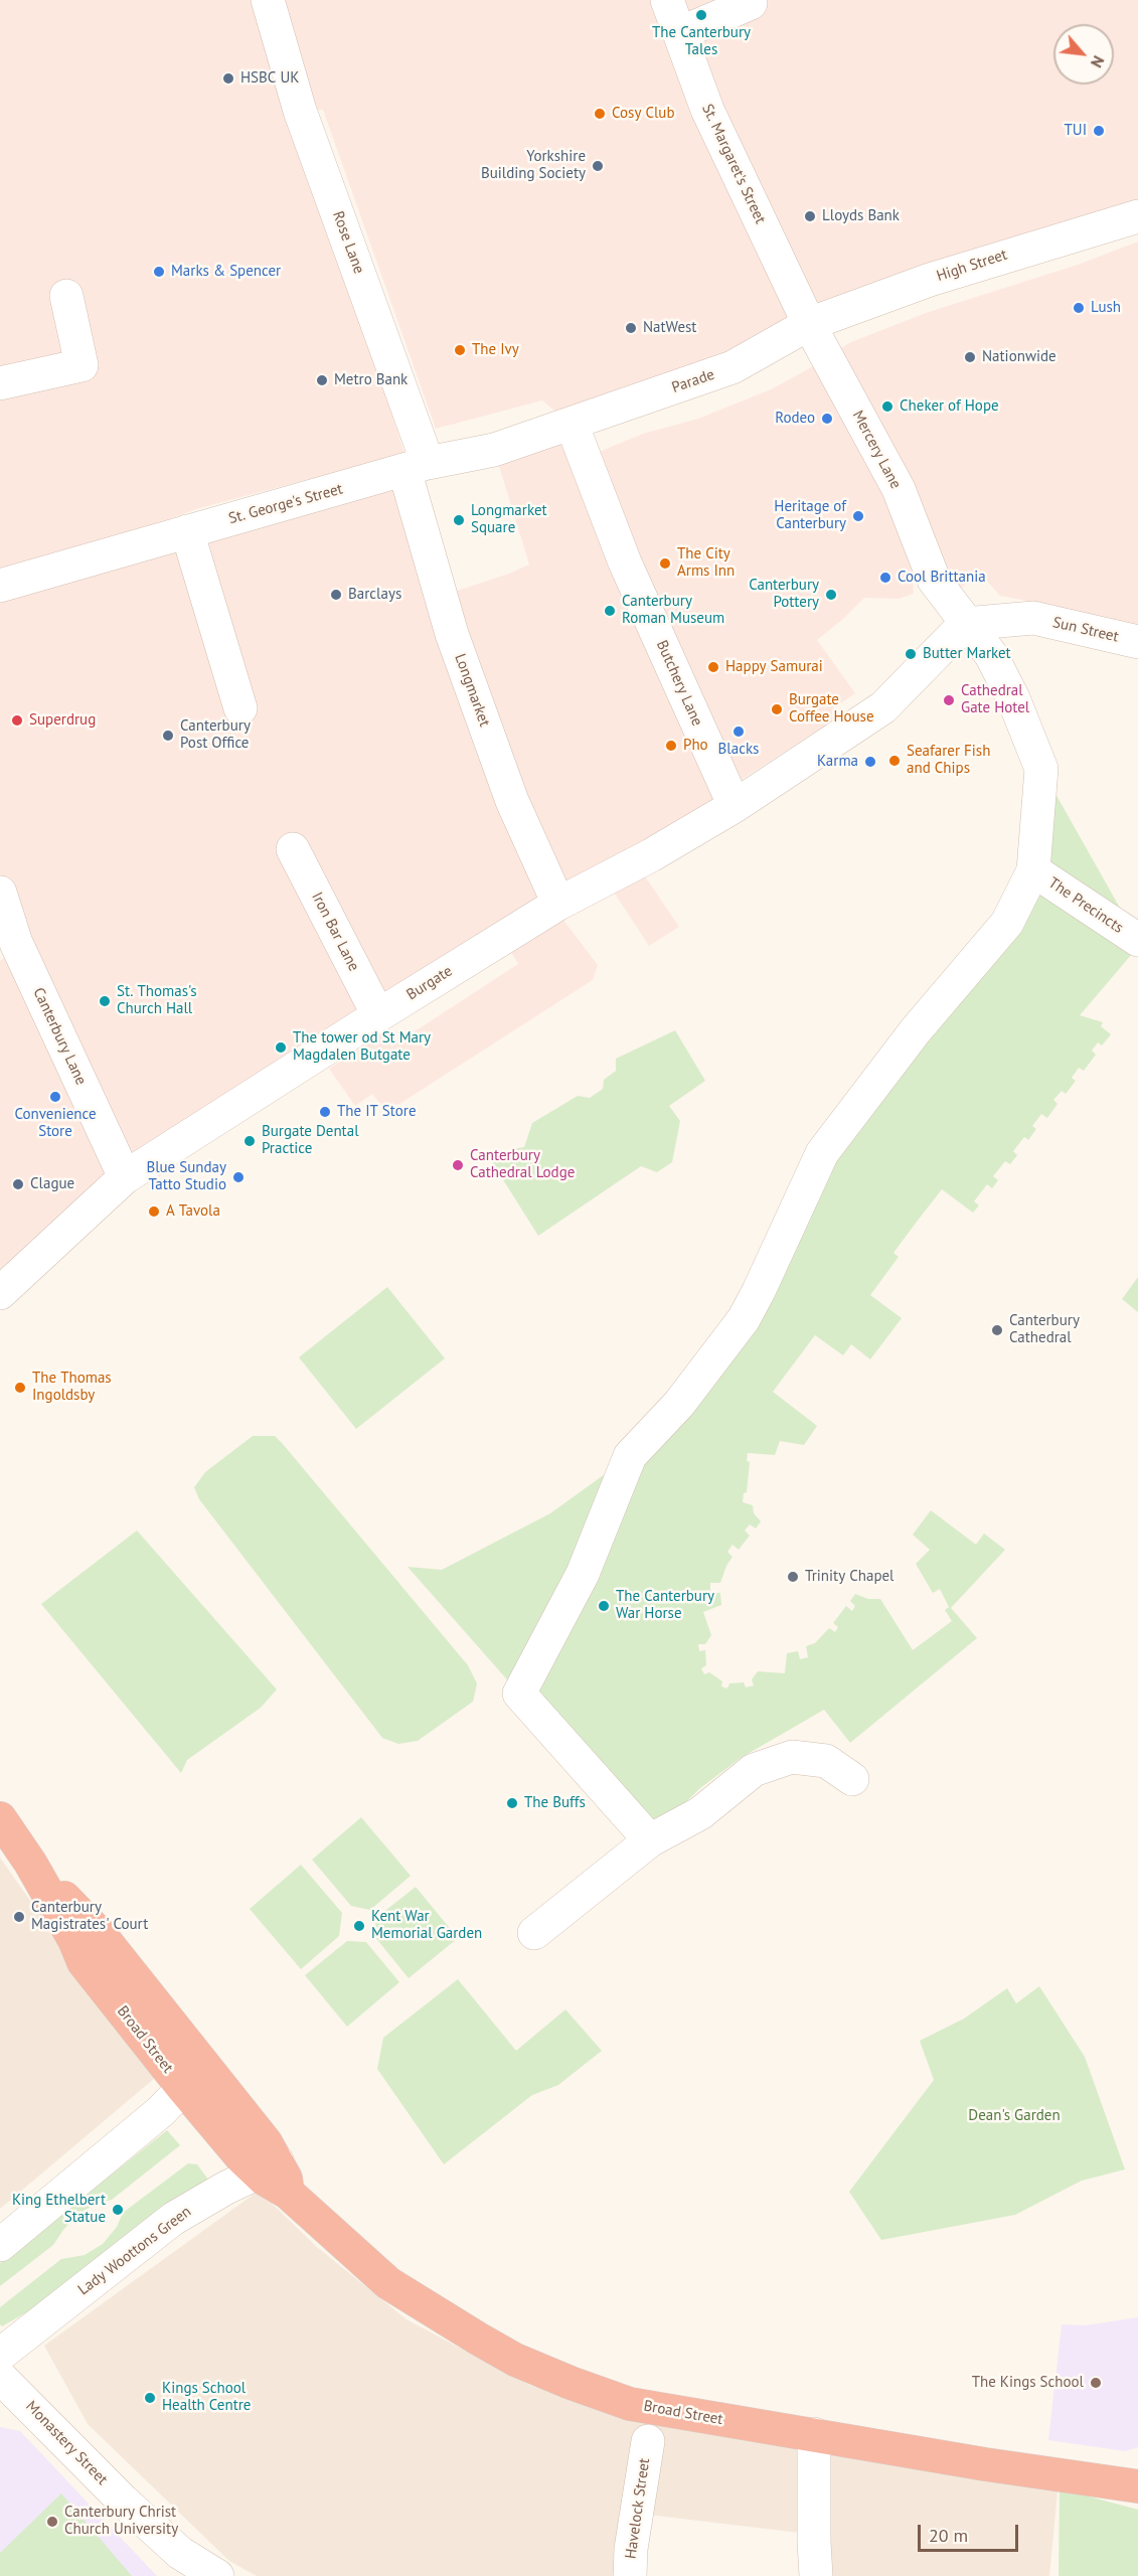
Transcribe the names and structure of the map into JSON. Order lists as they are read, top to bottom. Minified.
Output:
{"streets":{"highway":["Broad Street"],"street":["St. Margaret's Street","Rose Lane","High Street","Parade","Mercery Lane","St. George's Street","Sun Street","Butchery Lane","Longmarket","The Precincts","Iron Bar Lane","Burgate","Canterbury Lane","Lady Woottons Green","Monastery Street","Havelock Street"]},"crossings":[["St. Margaret's Street","High Street"],["St. Margaret's Street","Parade"],["St. Margaret's Street","Mercery Lane"],["Rose Lane","St. George's Street"],["Rose Lane","Longmarket"],["High Street","Parade"],["High Street","Mercery Lane"],["Parade","Mercery Lane"],["Parade","St. George's Street"],["Parade","Butchery Lane"],["Mercery Lane","Sun Street"],["Mercery Lane","Burgate"],["St. George's Street","Butchery Lane"],["St. George's Street","Longmarket"],["Sun Street","Burgate"],["Butchery Lane","Burgate"],["Longmarket","Burgate"],["Iron Bar Lane","Burgate"],["Burgate","Canterbury Lane"],["Broad Street","Lady Woottons Green"]],"parks":["Dean's Garden"],"places":["The Canterbury Tales","HSBC UK","Cosy Club","TUI","Yorkshire Building Society","Lloyds Bank","Marks & Spencer","Lush","NatWest","The Ivy","Nationwide","Metro Bank","Cheker of Hope","Rodeo","Heritage of Canterbury","Longmarket Square","The City Arms Inn","Cool Brittania","Barclays","Canterbury Pottery","Canterbury Roman Museum","Butter Market","Happy Samurai","Cathedral Gate Hotel","Burgate Coffee House","Superdrug","Blacks","Canterbury Post Office","Pho","Seafarer Fish and Chips","Karma","St. Thomas's Church Hall","The tower od St Mary Magdalen Butgate","Convenience Store","The IT Store","Burgate Dental Practice","Canterbury Cathedral Lodge","Blue Sunday Tatto Studio","Clague","A Tavola","Canterbury Cathedral","The Thomas Ingoldsby","Trinity Chapel","The Canterbury War Horse","The Buffs","Canterbury Magistrates' Court","Kent War Memorial Garden","King Ethelbert Statue","The Kings School","Kings School Health Centre","Canterbury Christ Church University"],"scale_bar":"20 m","north":"bottom right"}
